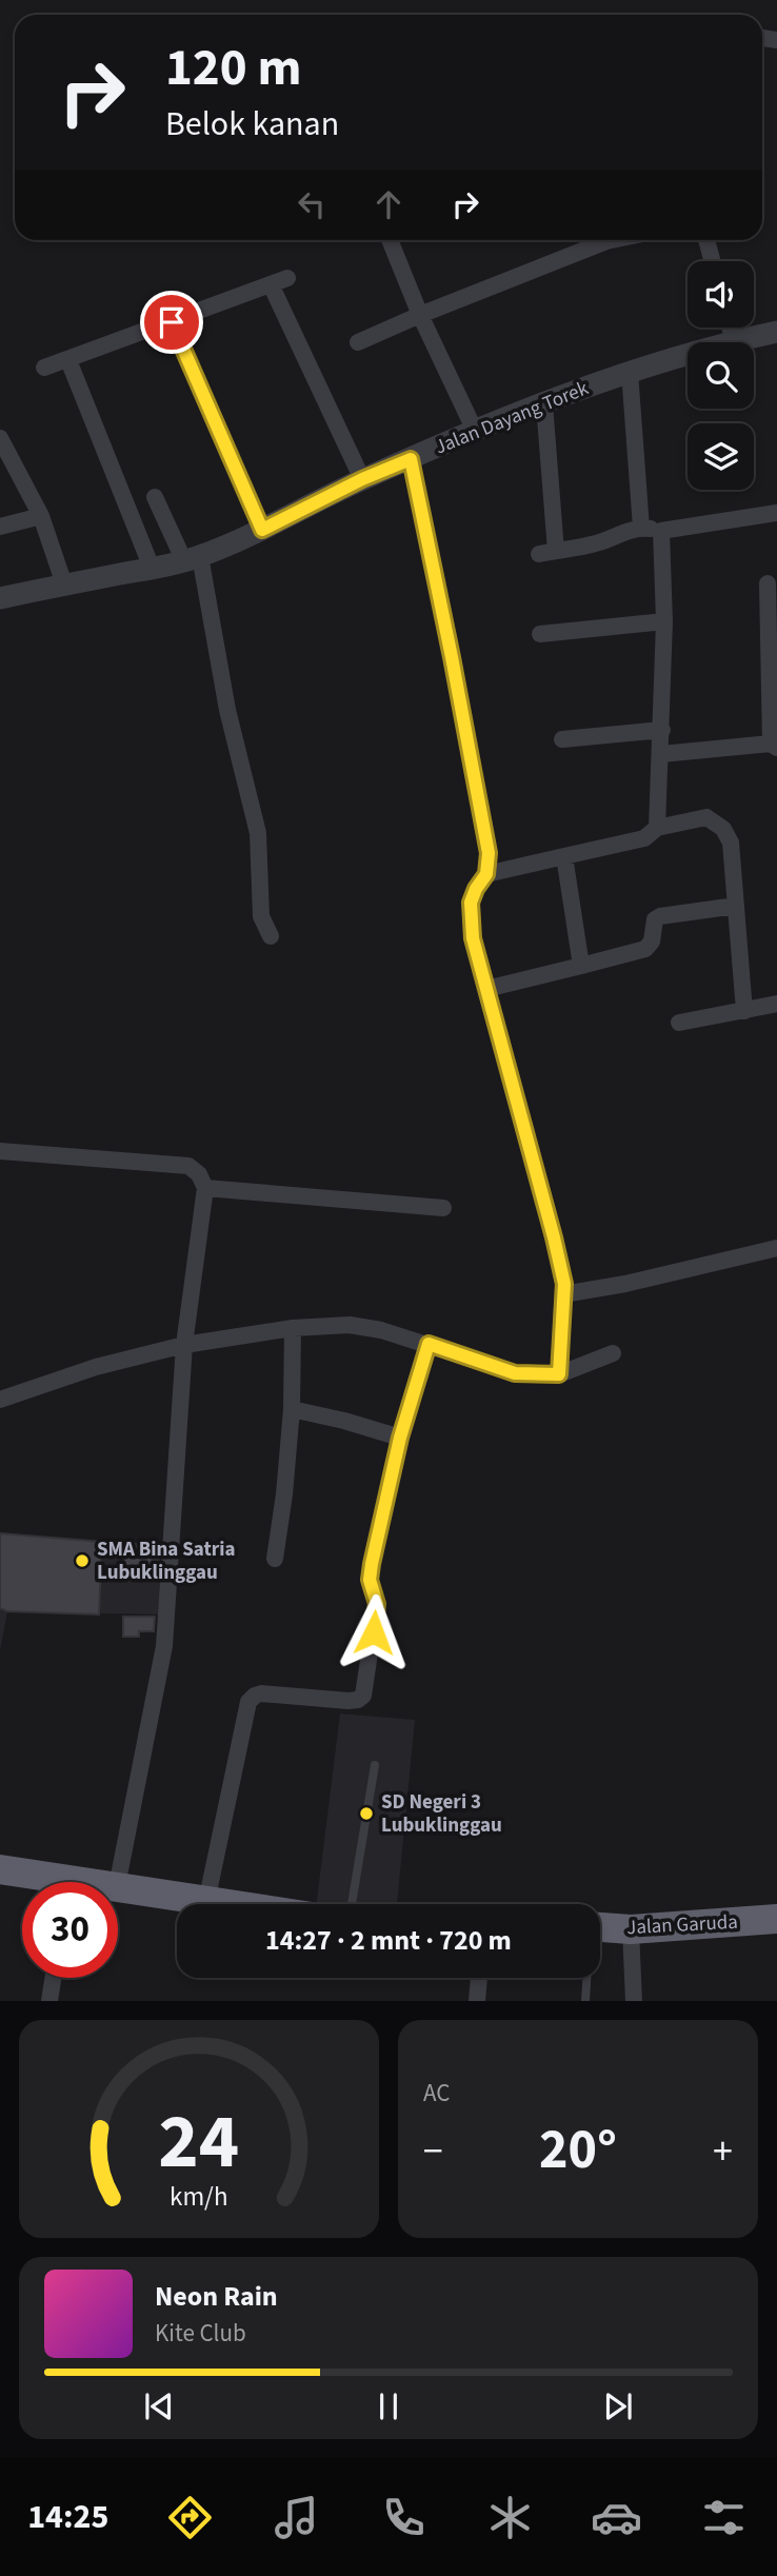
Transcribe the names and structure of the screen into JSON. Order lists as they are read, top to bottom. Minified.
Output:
{"streets":{"highway":["Jalan Garuda"],"street":["Jalan Dayang Torek"]},"places":["SMA Bina Satria Lubuklinggau","SD Negeri 3 Lubuklinggau"],"page":{"turn":["120 m","Belok kanan"],"limit":"30","trip":"14:27 · 2 mnt · 720 m","tile":"AC","heat":["−","20°","+"],"song":["Neon Rain","Kite Club"],"tabs":"14:25","gauge":["24","km/h"]}}
